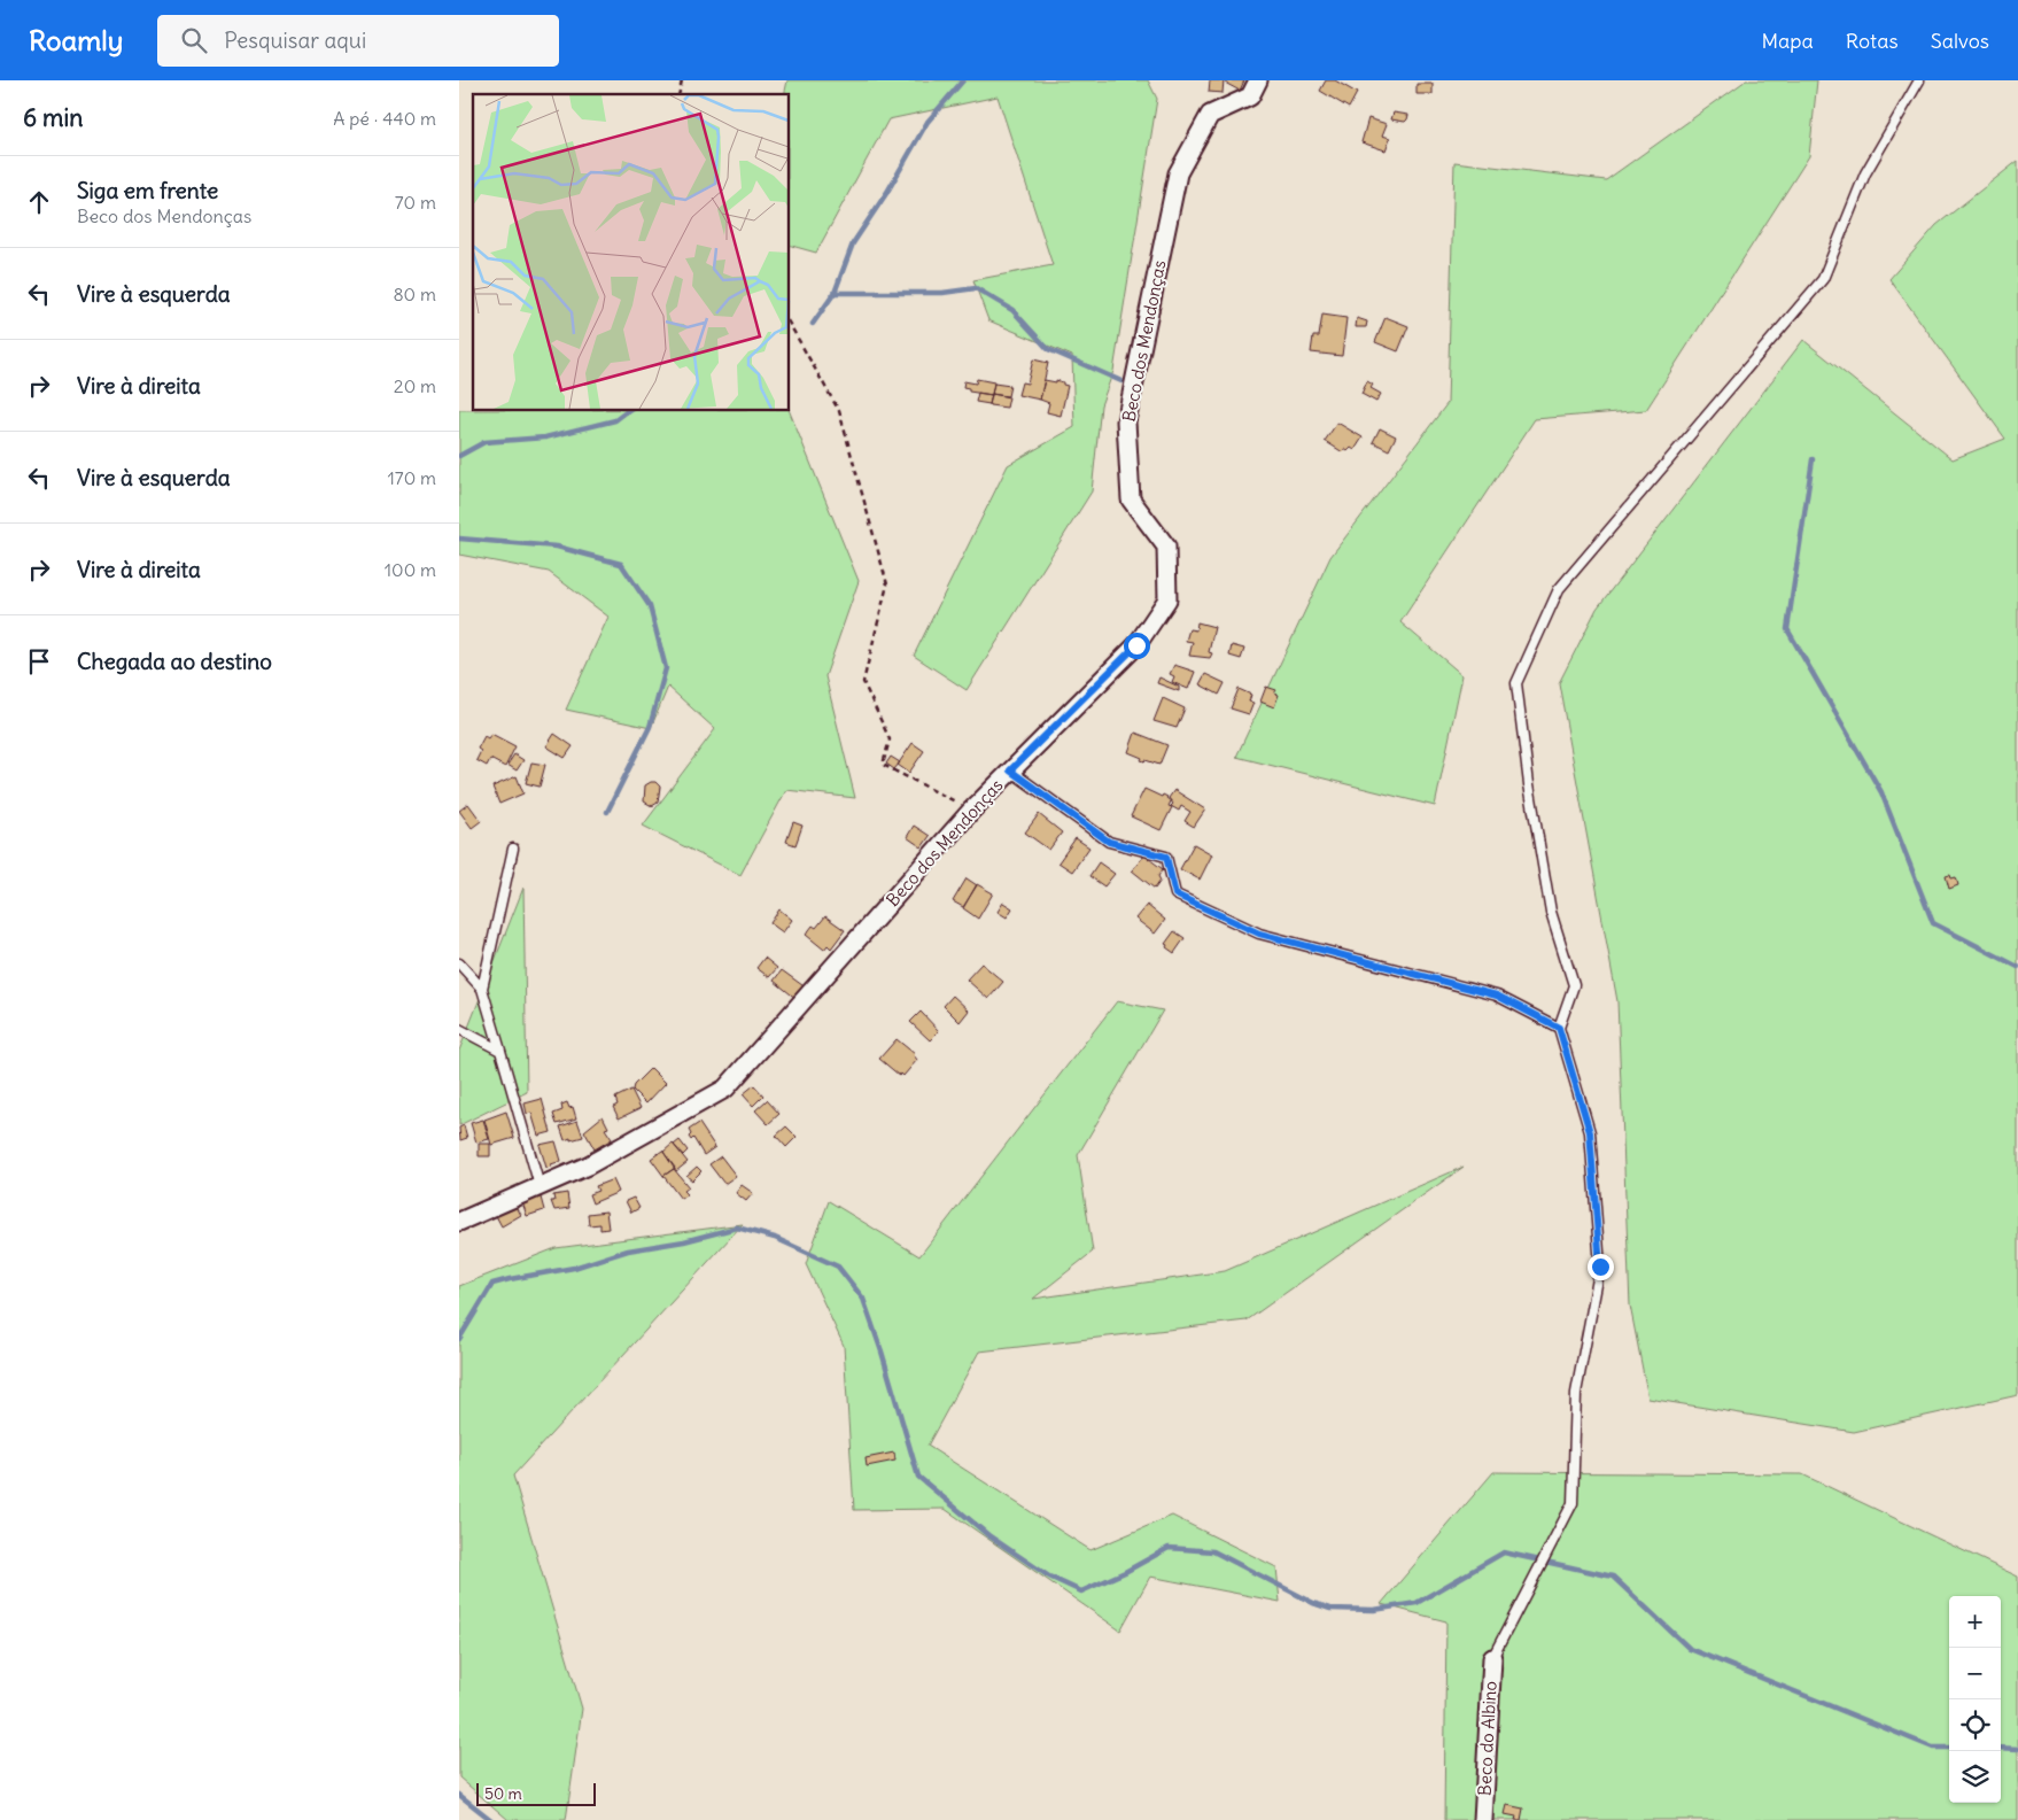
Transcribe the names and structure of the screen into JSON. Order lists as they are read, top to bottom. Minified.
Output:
{"streets":{"street":["Beco dos Mendonças","Beco do Albino"]},"scale_bar":"50 m","page":{"header":"Roamly","search":"Pesquisar aqui","nav":["Mapa","Rotas","Salvos"],"heading":["6 min","A pé · 440 m"],"list":[["Siga em frente","Beco dos Mendonças","70 m"],["Vire à esquerda","80 m"],["Vire à direita","20 m"],["Vire à esquerda","170 m"],["Vire à direita","100 m"],"Chegada ao destino"],"map_buttons":["+","−"],"scale":"50 m"}}
